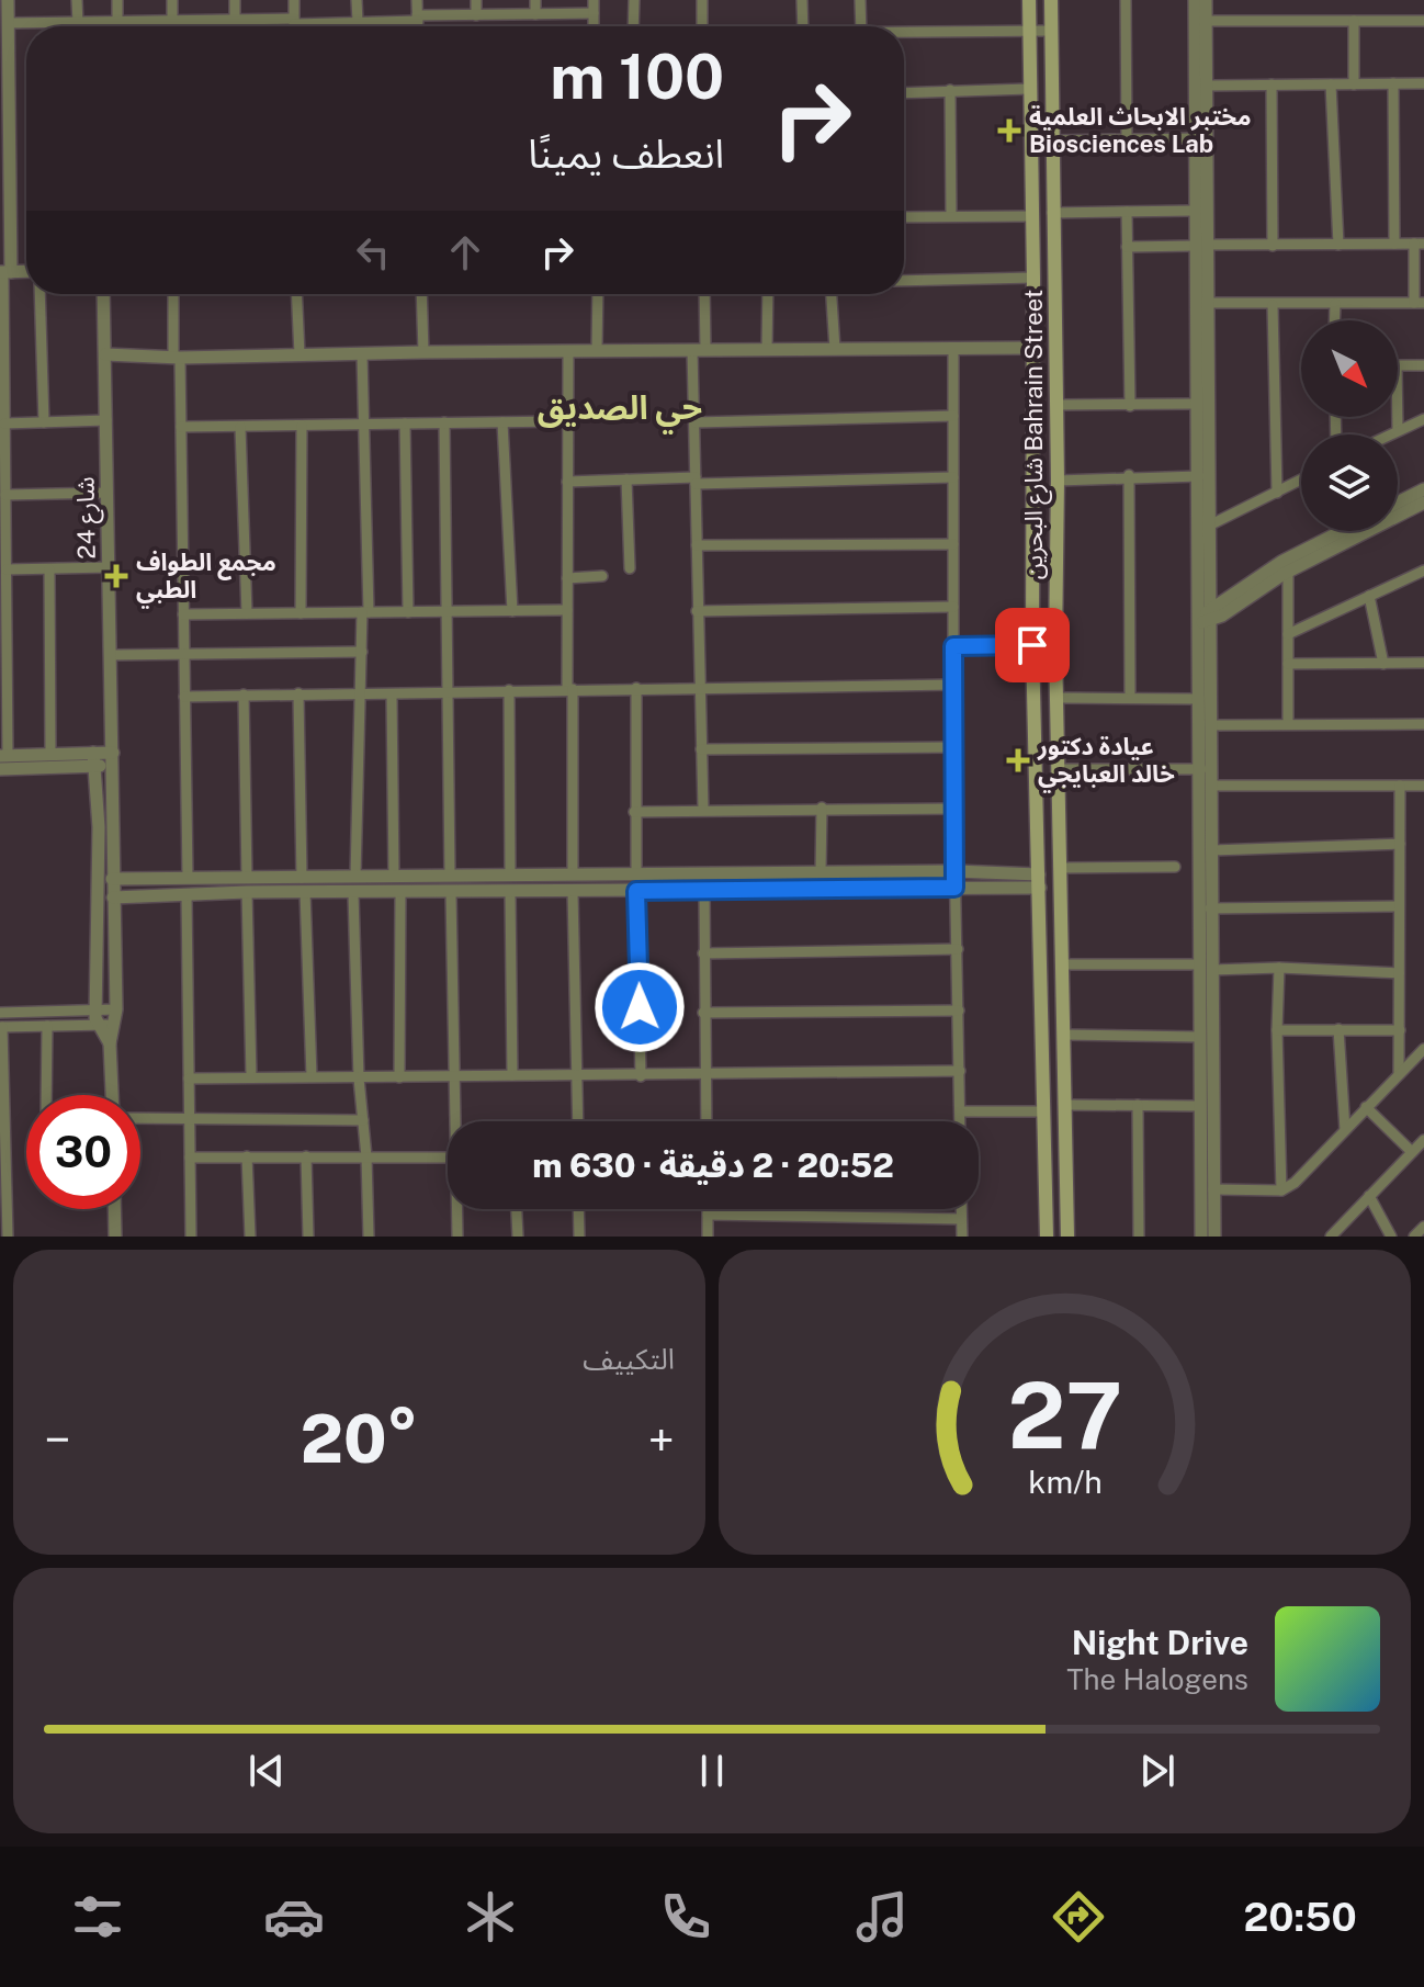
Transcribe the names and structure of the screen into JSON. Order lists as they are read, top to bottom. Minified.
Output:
{"streets":{"main road":["شارع البحرين Bahrain Street"],"street":["شارع 24"]},"districts":["حي الصديق"],"places":{"health":["مختبر الابحاث العلمية Biosciences Lab","مجمع الطواف الطبي","عيادة دكتور خالد العبايجي"]},"north":"bottom right","page":{"turn":["100 m","انعطف يمينًا"],"limit":"30","trip":"20:52 · 2 دقيقة · 630 m","tile":"التكييف","heat":["−","20°","+"],"song":["Night Drive","The Halogens"],"tabs":"20:50","gauge":["27","km/h"]}}
